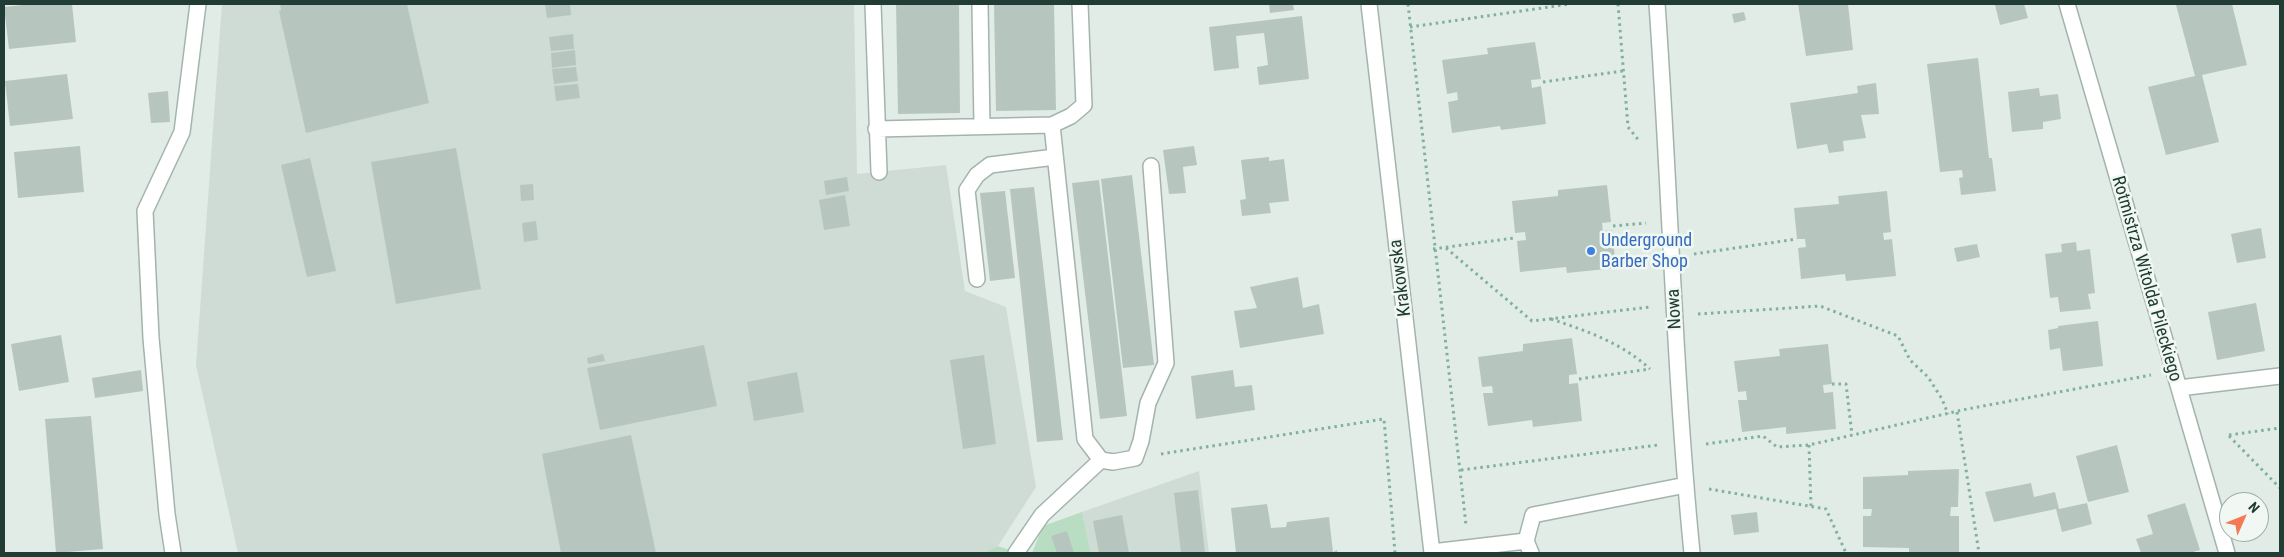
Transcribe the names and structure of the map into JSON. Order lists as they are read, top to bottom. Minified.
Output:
{"streets":{"street":["Krakowska","Rotmistrza Witolda Pileckiego","Nowa"]},"places":["Underground Barber Shop"],"north":"top right"}
